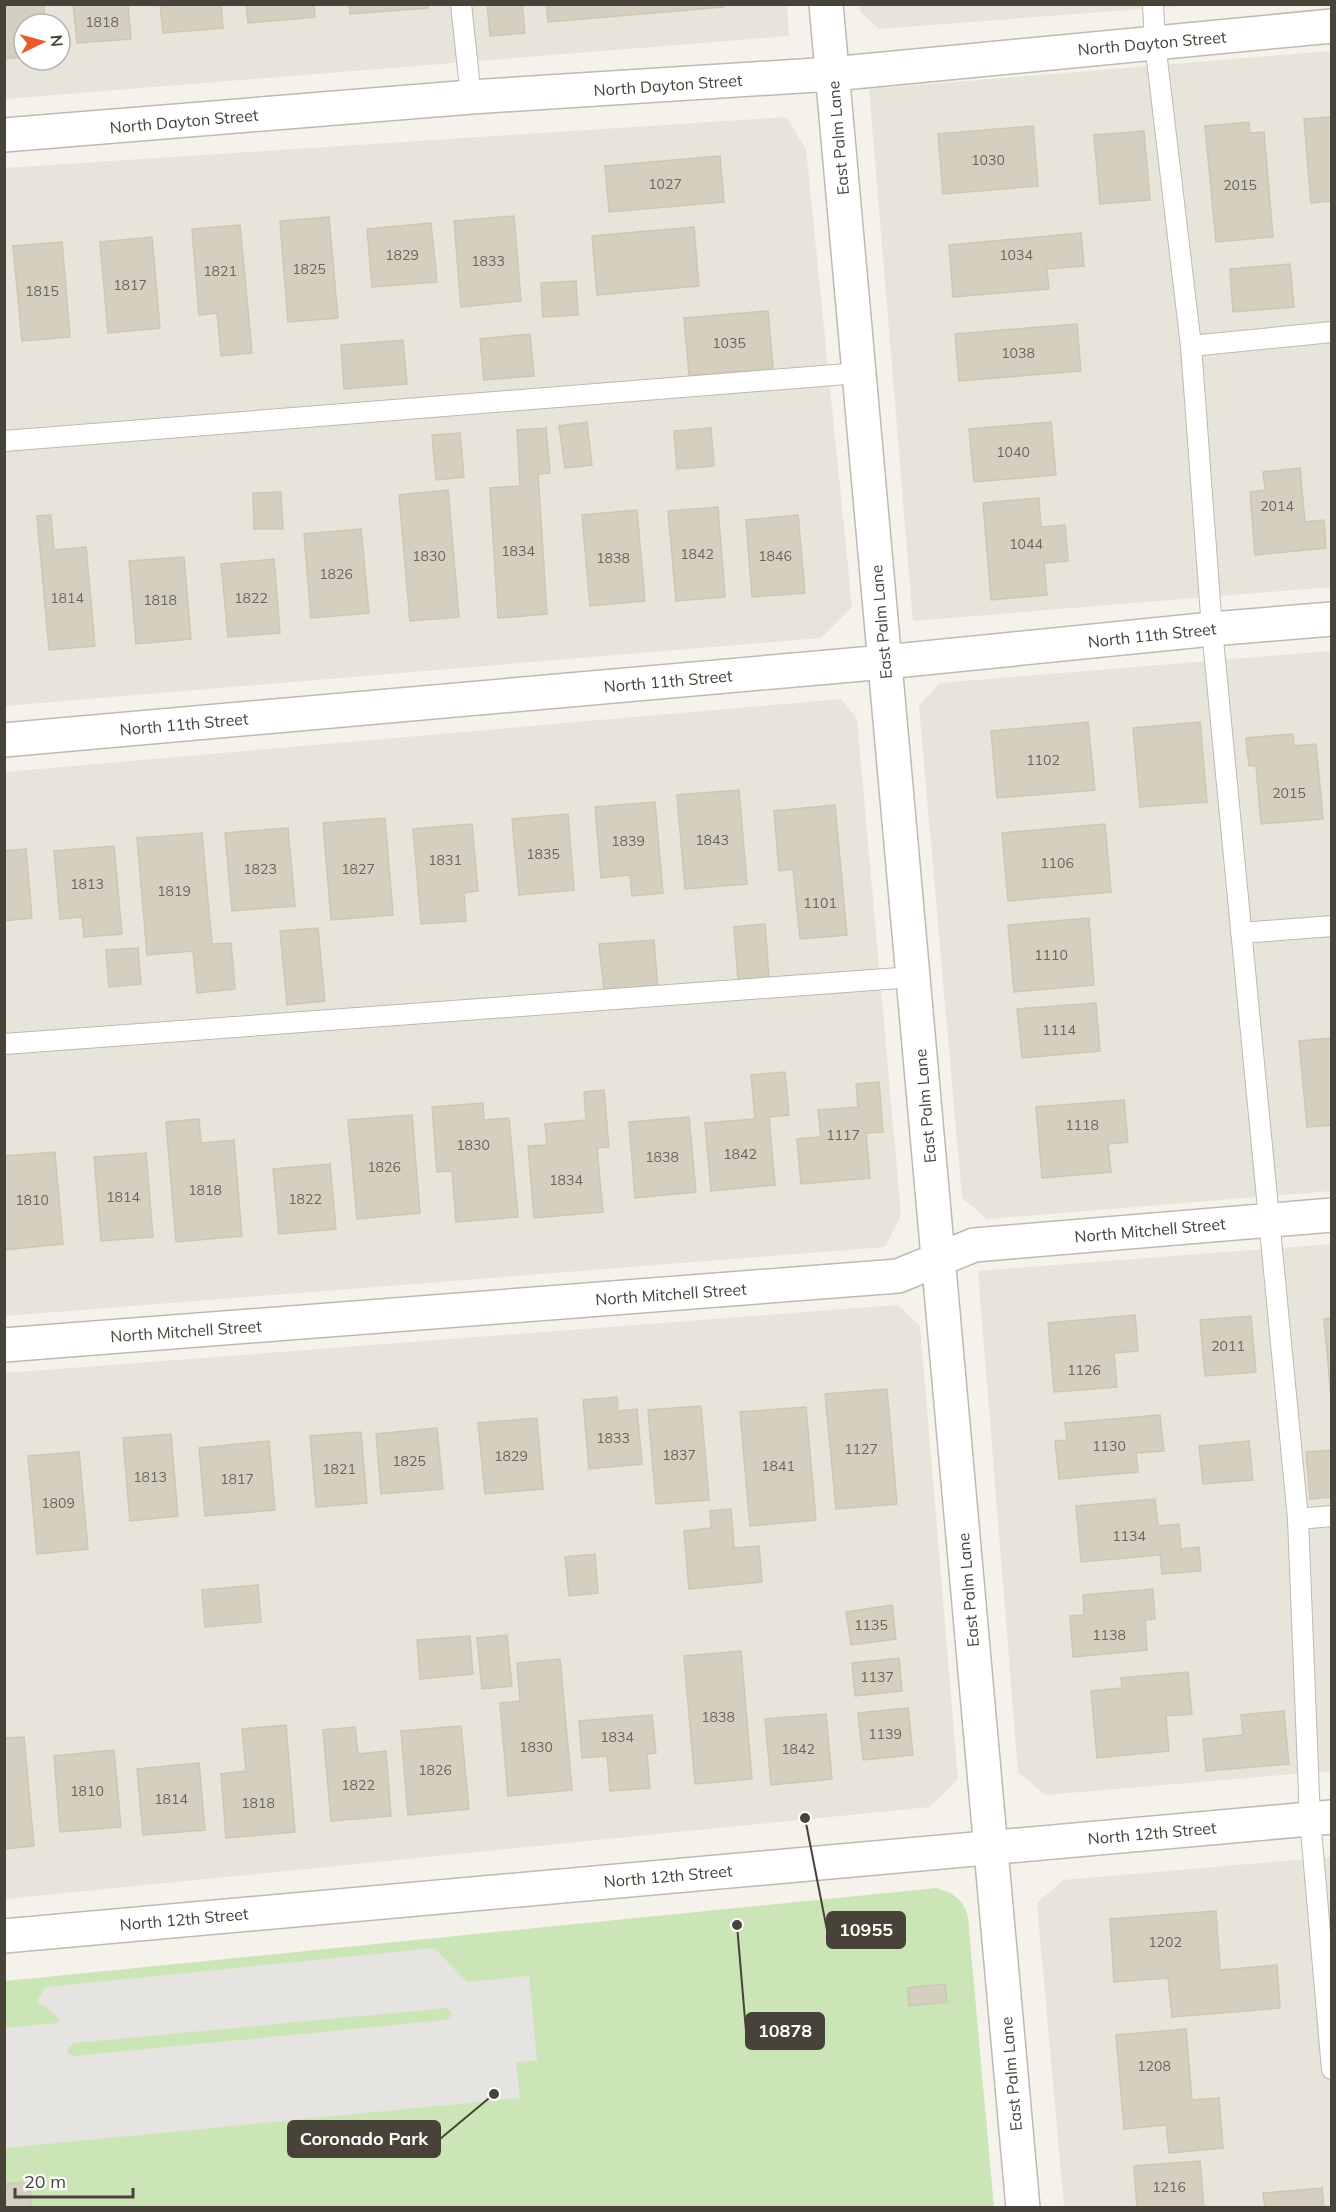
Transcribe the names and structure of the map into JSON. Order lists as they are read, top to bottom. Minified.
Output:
{"streets":{"street":["North Dayton Street","East Palm Lane","North 11th Street","North Mitchell Street","North 12th Street"]},"crossings":[["North Dayton Street","East Palm Lane"],["East Palm Lane","North 11th Street"],["East Palm Lane","North Mitchell Street"],["East Palm Lane","North 12th Street"]],"places":["10955","10878","Coronado Park"],"house_numbers":["1818","1030","1027","2015","1829","1034","1833","1825","1821","1817","1815","1035","1038","1040","2014","1044","1834","1842","1830","1846","1838","1826","1814","1822","1818","1102","2015","1843","1839","1835","1831","1106","1823","1827","1813","1819","1101","1110","1114","1118","1117","1830","1842","1838","1826","1834","1818","1814","1822","1810","2011","1126","1833","1130","1127","1837","1829","1825","1841","1821","1813","1817","1809","1134","1135","1138","1137","1838","1139","1834","1830","1842","1826","1822","1810","1814","1818","1202","1208","1216"],"scale_bar":"20 m","north":"right"}
